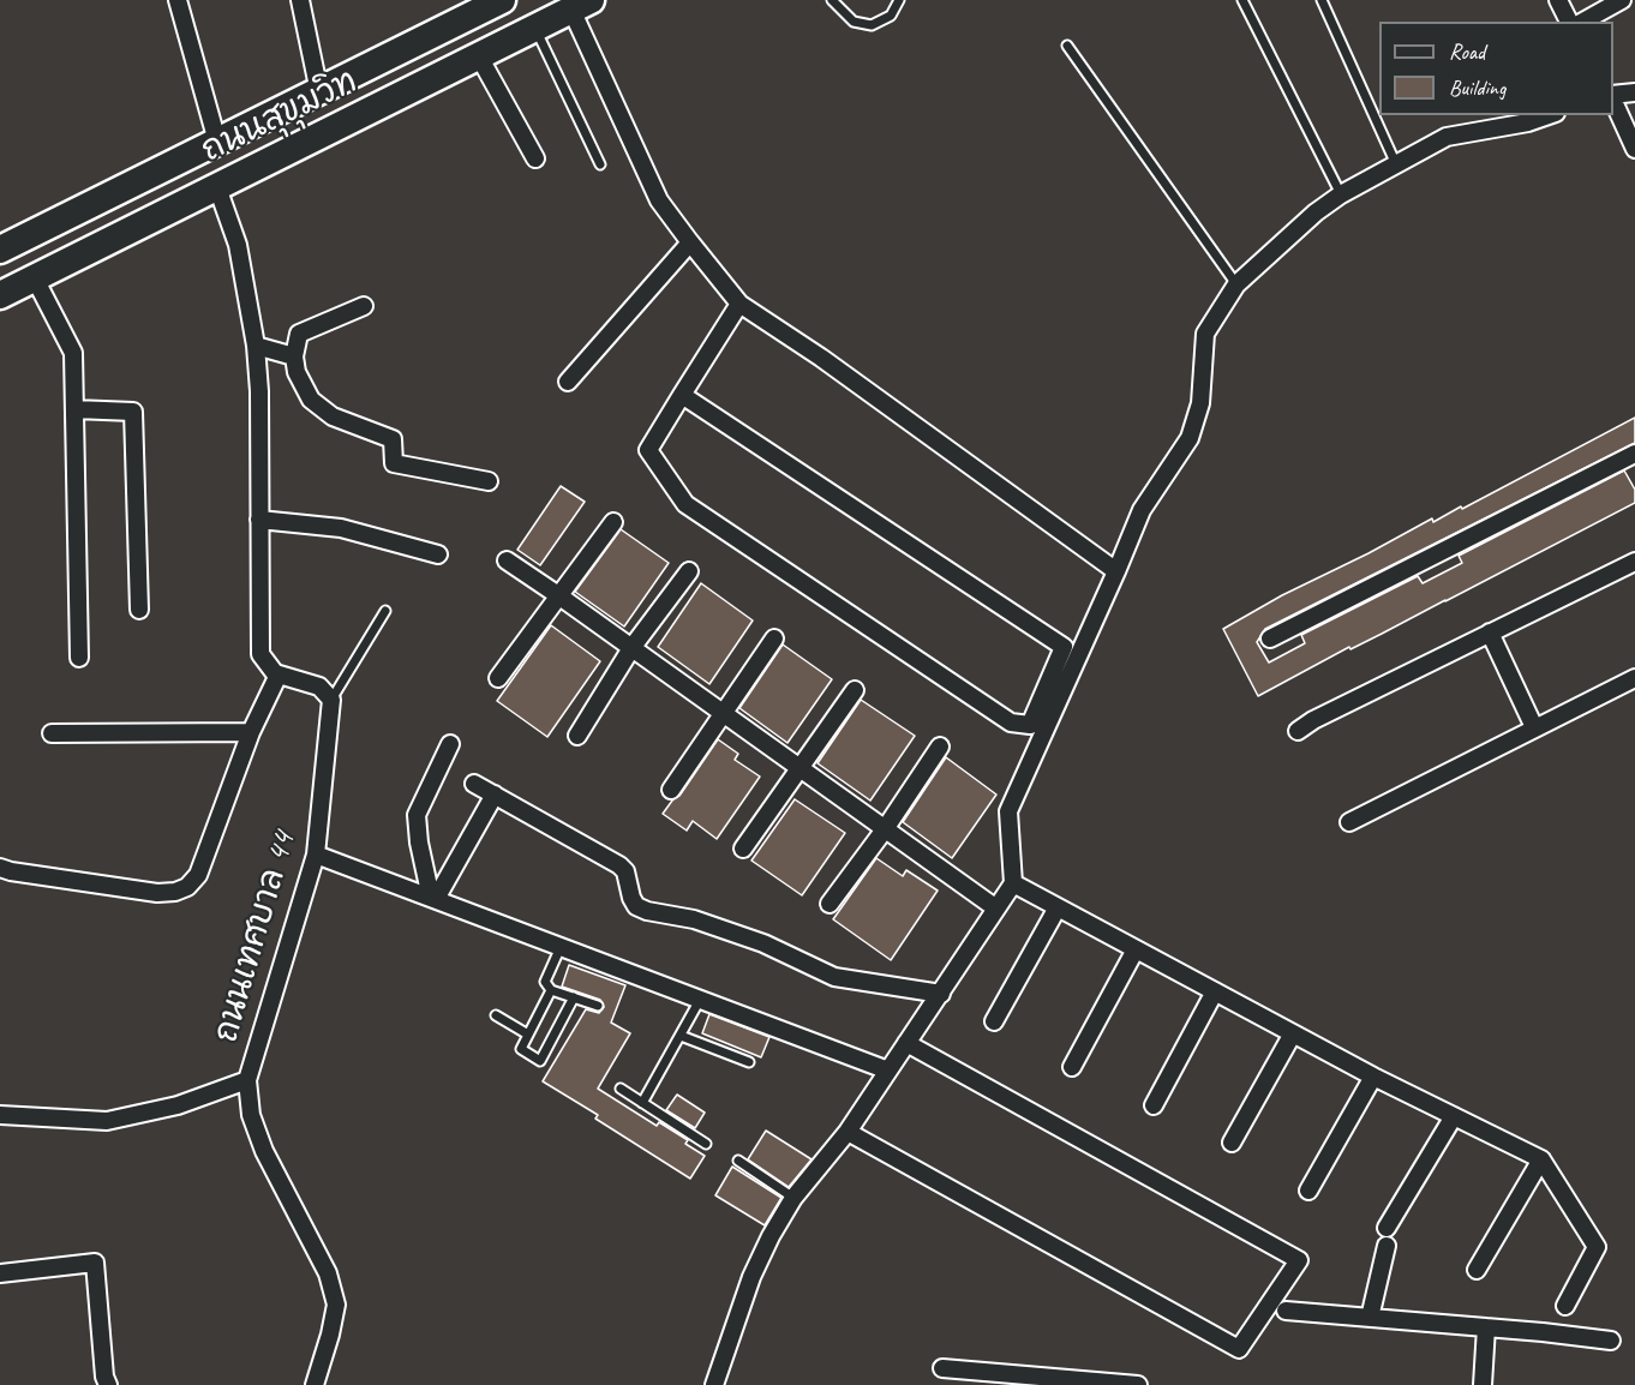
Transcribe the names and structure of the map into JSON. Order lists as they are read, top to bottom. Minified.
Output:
{"streets":{"highway":["ถนนสุขุมวิท"],"street":["ถนนเทศบาล 44"]},"legend":["Road","Building"]}
